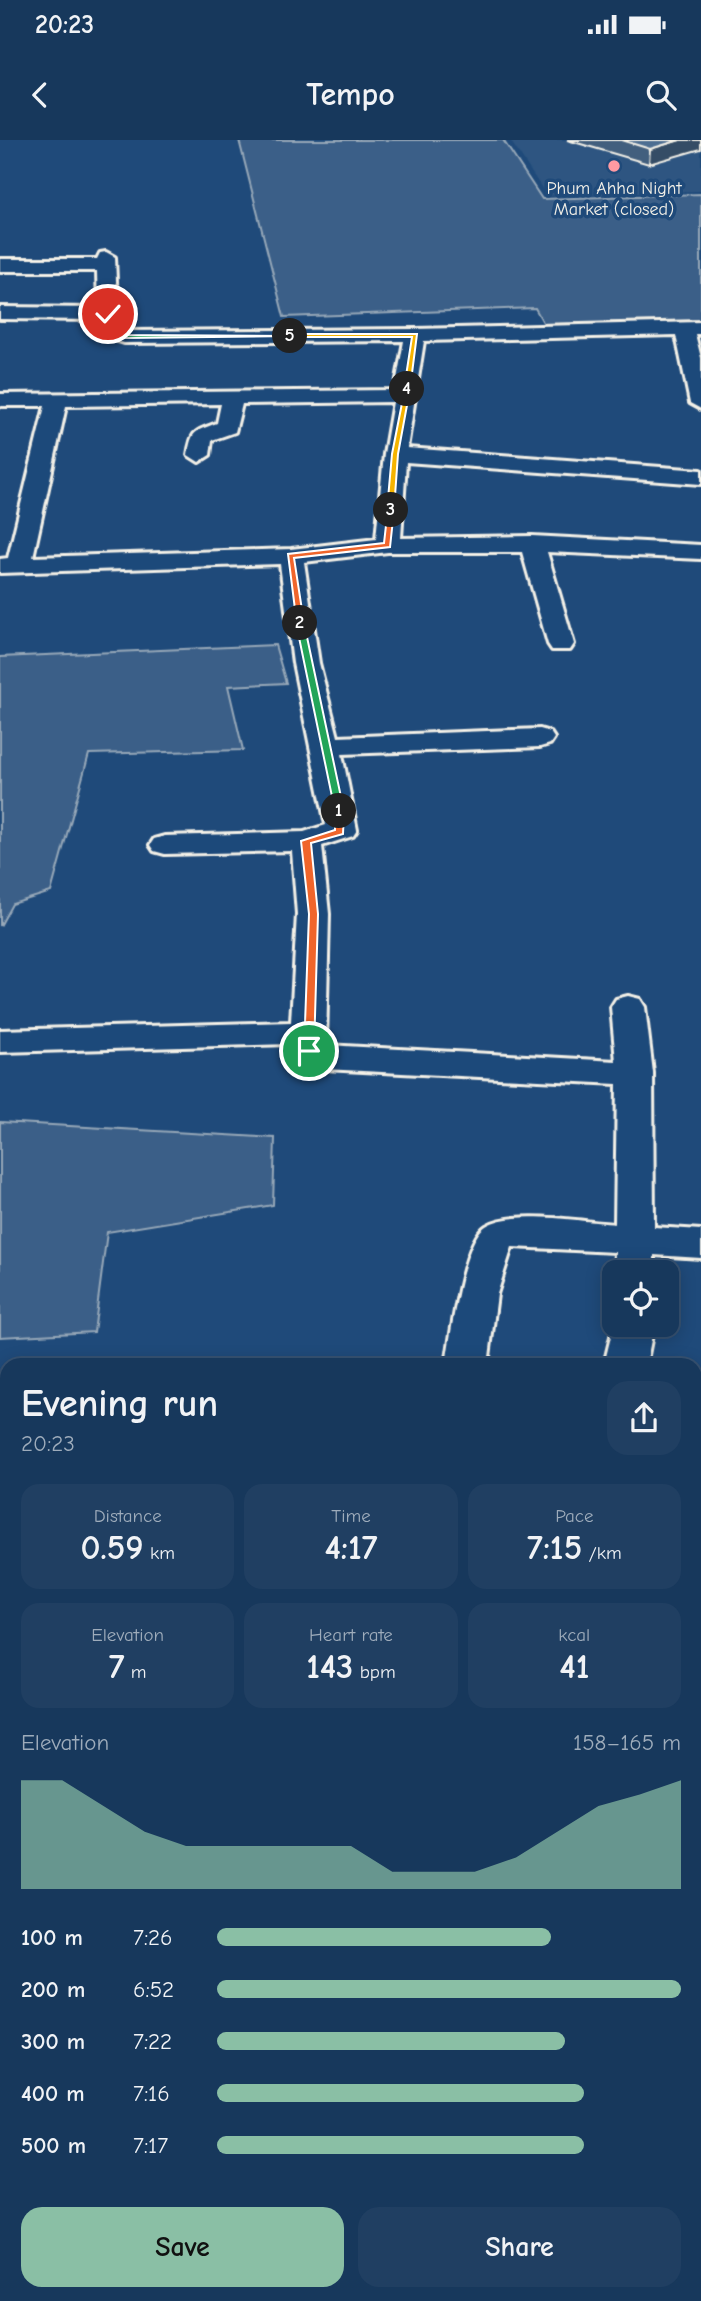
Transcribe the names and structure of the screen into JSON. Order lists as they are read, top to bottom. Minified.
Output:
{"places":["Phum Ahha Night Market (closed)"],"page":{"status":"20:23","header":"Tempo","pins":["5","4","3","2","1"],"heading":["Evening run","20:23"],"stats":[["Distance","0.59 km"],["Time","4:17"],["Pace","7:15 /km"],["Elevation","7 m"],["Heart rate","143 bpm"],["kcal","41"]],"chart":["Elevation","158–165 m"],"list":[{"name":"100 m","note":"7:26"},{"name":"200 m","note":"6:52"},{"name":"300 m","note":"7:22"},{"name":"400 m","note":"7:16"},{"name":"500 m","note":"7:17"}],"buttons":["Save","Share"]}}
